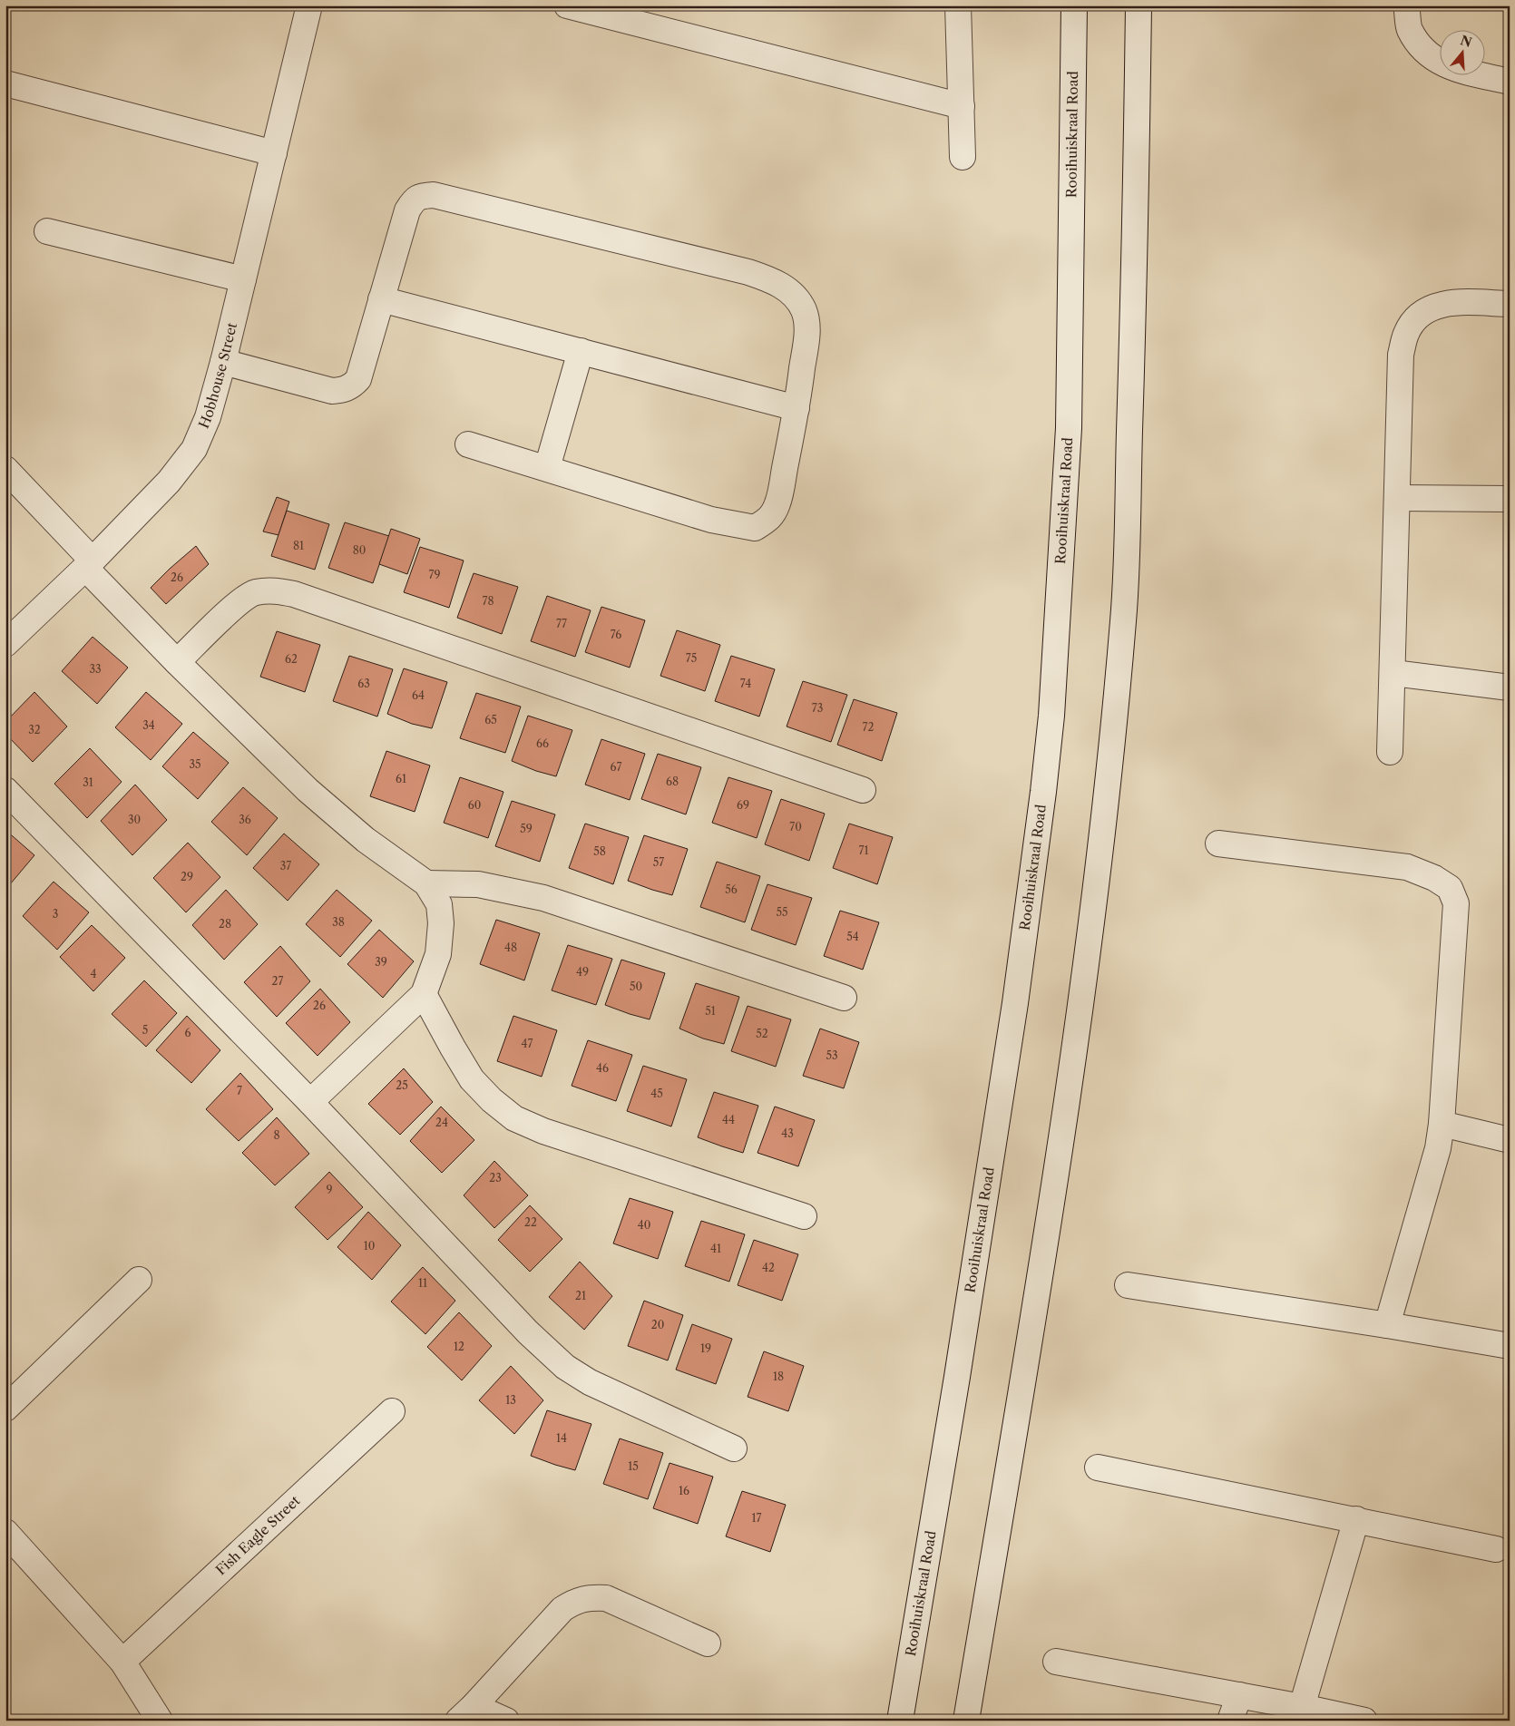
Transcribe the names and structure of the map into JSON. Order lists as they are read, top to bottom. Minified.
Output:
{"streets":{"street":["Rooihuiskraal Road","Hobhouse Street","Fish Eagle Street"]},"house_numbers":["81","80","79","26","78","77","76","75","62","33","63","74","64","73","65","34","72","32","66","35","67","61","68","31","60","69","30","36","70","59","71","58","57","37","29","56","55","3","38","28","54","48","39","49","4","27","50","26","51","5","6","52","47","53","46","25","7","45","44","24","43","8","23","9","22","40","10","41","42","11","21","20","12","19","18","13","14","15","16","17"],"north":"top"}
